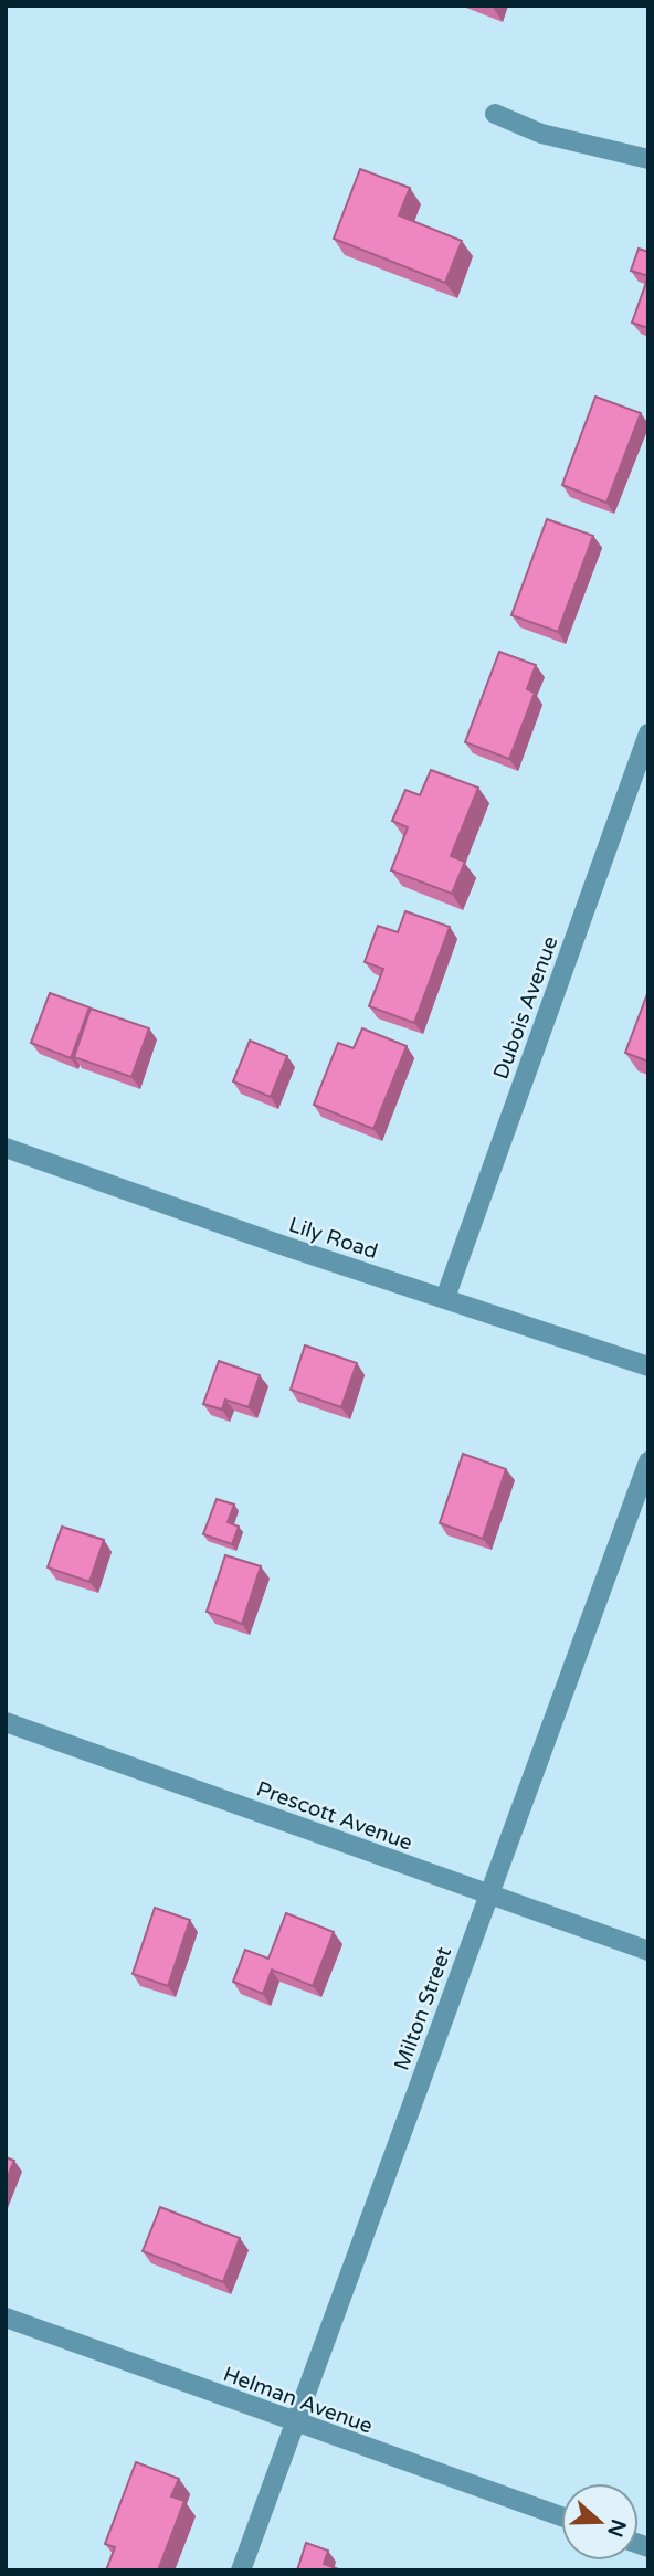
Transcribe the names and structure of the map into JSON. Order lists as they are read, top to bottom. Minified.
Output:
{"streets":{"street":["Dubois Avenue","Lily Road","Prescott Avenue","Milton Street","Helman Avenue"]},"crossings":[["Dubois Avenue","Lily Road"],["Prescott Avenue","Milton Street"],["Milton Street","Helman Avenue"]],"north":"right"}
